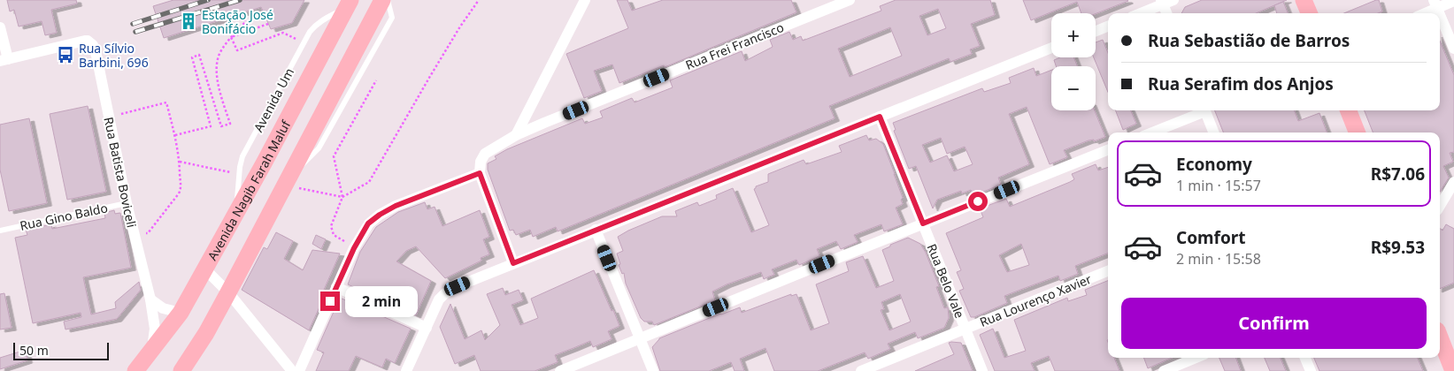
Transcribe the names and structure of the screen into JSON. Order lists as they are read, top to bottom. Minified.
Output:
{"streets":{"main road":["Avenida Nagib Farah Maluf"],"street":["Rua Frei Francisco","Rua Batista Boviceli","Rua Belo Vale","Rua Lourenço Xavier"],"lane":["Rua Gino Baldo"]},"crossings":[["Rua Batista Boviceli","Avenida Nagib Farah Maluf"],["Rua Batista Boviceli","Rua Gino Baldo"],["Rua Belo Vale","Rua Lourenço Xavier"]],"places":{"building":["Estação José Bonifácio"],"bus stop":["Rua Sílvio Barbini, 696"]},"scale_bar":"50 m","page":{"map_buttons":["+","−"],"banner":["Rua Sebastião de Barros","Rua Serafim dos Anjos"],"list":[{"name":"Economy","note":"1 min · 15:57","value":"R$7.06"},{"name":"Comfort","note":"2 min · 15:58","value":"R$9.53"}],"bubble":"2 min","buttons":"Confirm","scale":"50 m"}}
